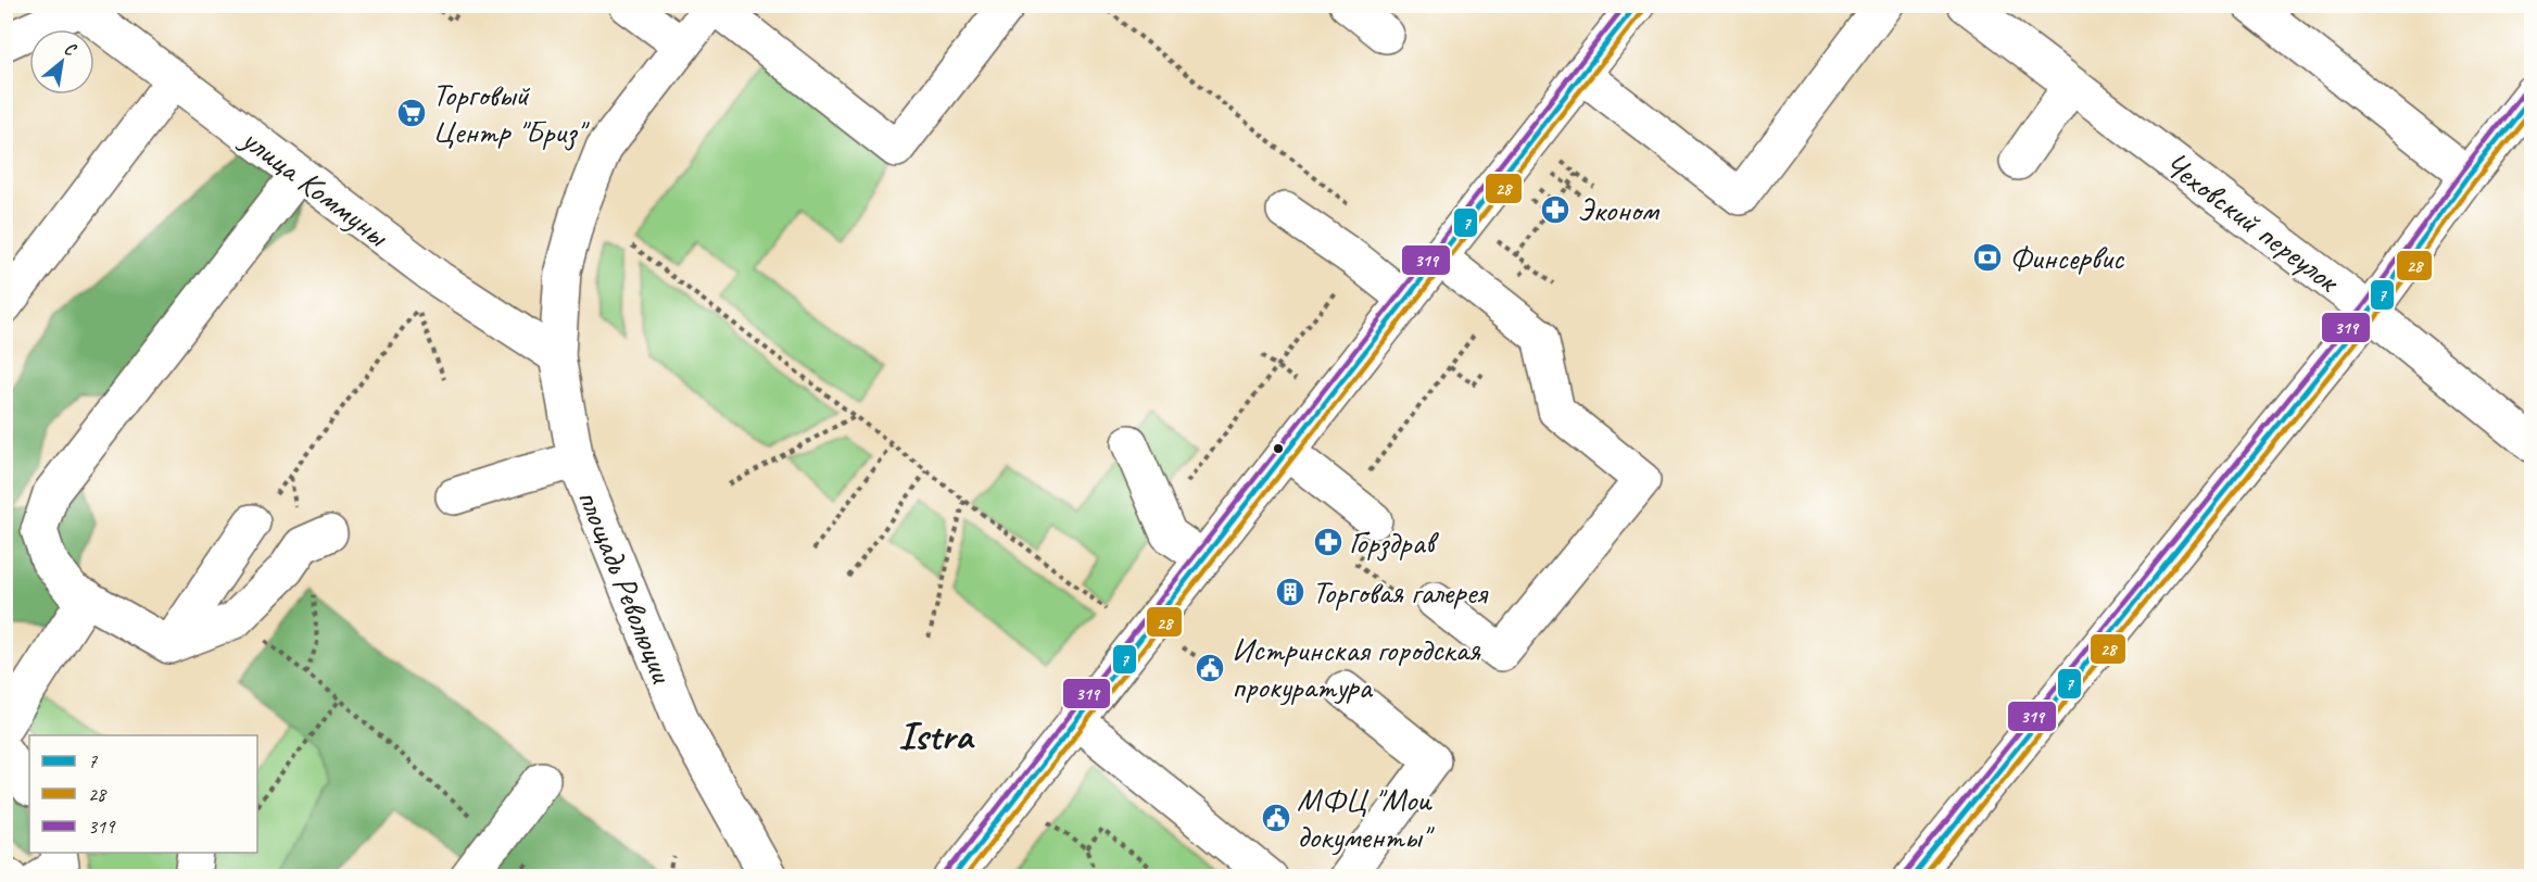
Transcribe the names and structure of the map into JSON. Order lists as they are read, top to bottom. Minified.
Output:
{"streets":{"street":["улица Коммуны","Чеховский переулок","площадь Революции"]},"crossings":[["улица Коммуны","площадь Революции"]],"districts":["Istra"],"places":{"supermarket":["Торговый Центр \"Бриз\""],"pharmacy":["Эконом","Горздрав"],"bank":["Финсервис"],"building":["Торговая галерея"],"public building":["Истринская городская прокуратура","МФЦ \"Мои документы\""]},"lines":["transit line 7","transit line 319","transit line 28"],"legend":["7","28","319"],"north":"top right"}
